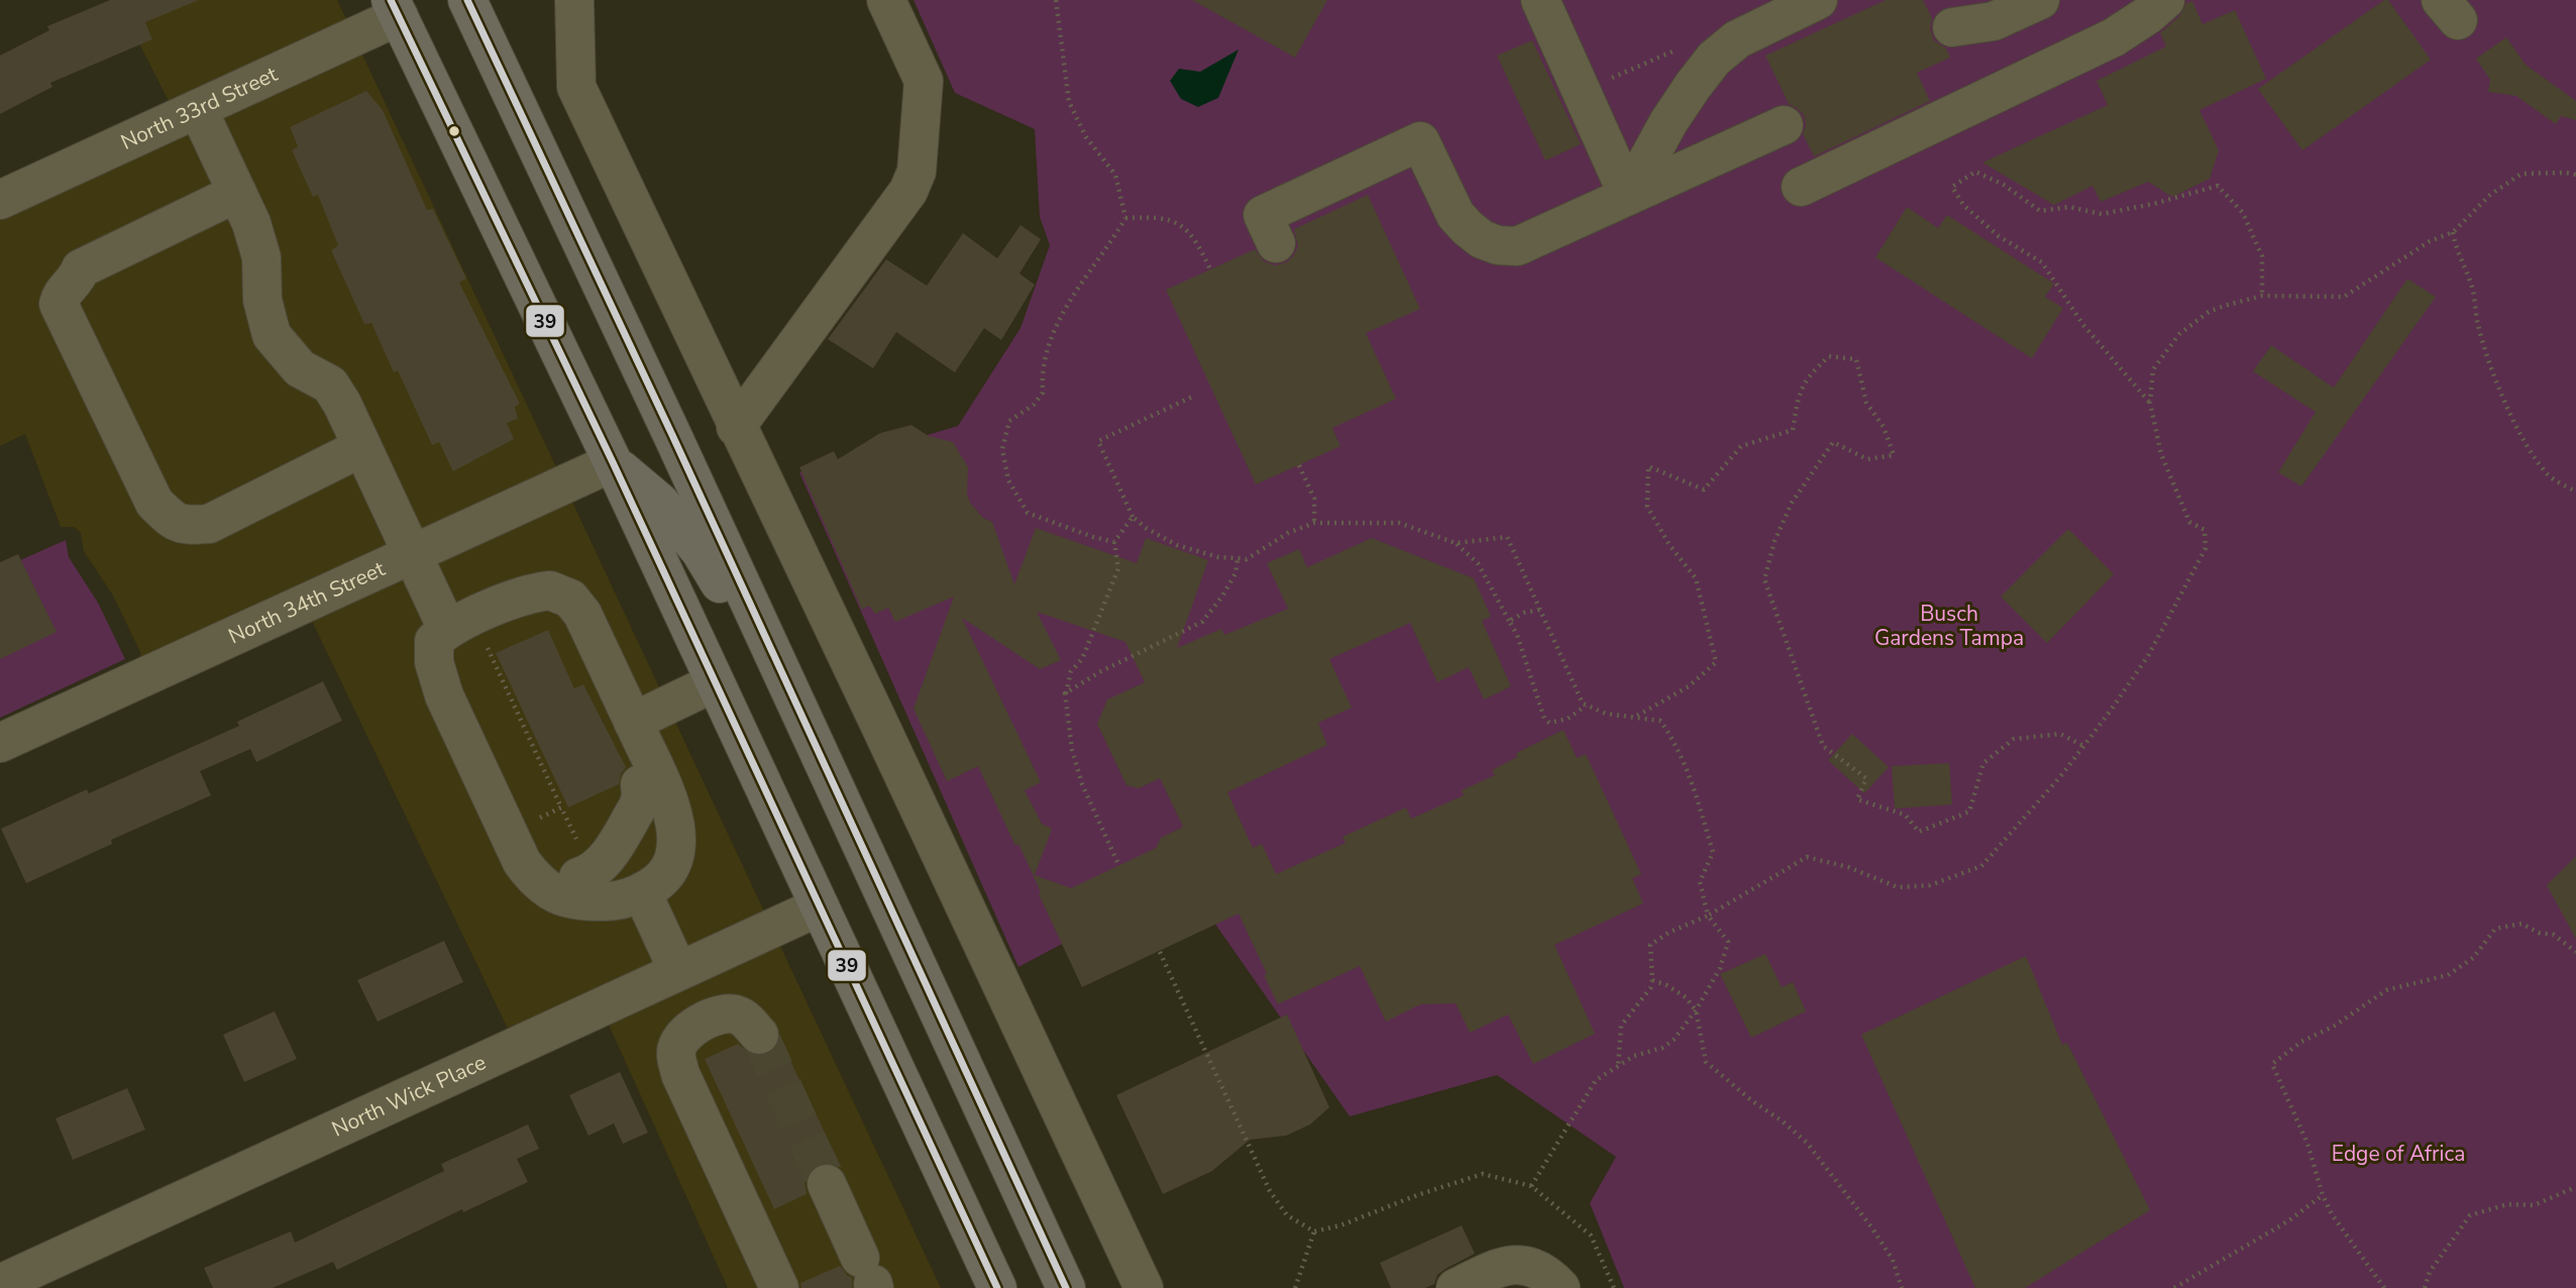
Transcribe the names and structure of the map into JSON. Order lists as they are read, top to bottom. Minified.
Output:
{"streets":{"street":["North 33rd Street","North 34th Street","North Wick Place"]},"parks":["Busch Gardens Tampa","Edge of Africa"],"lines":["transit line 39"]}
